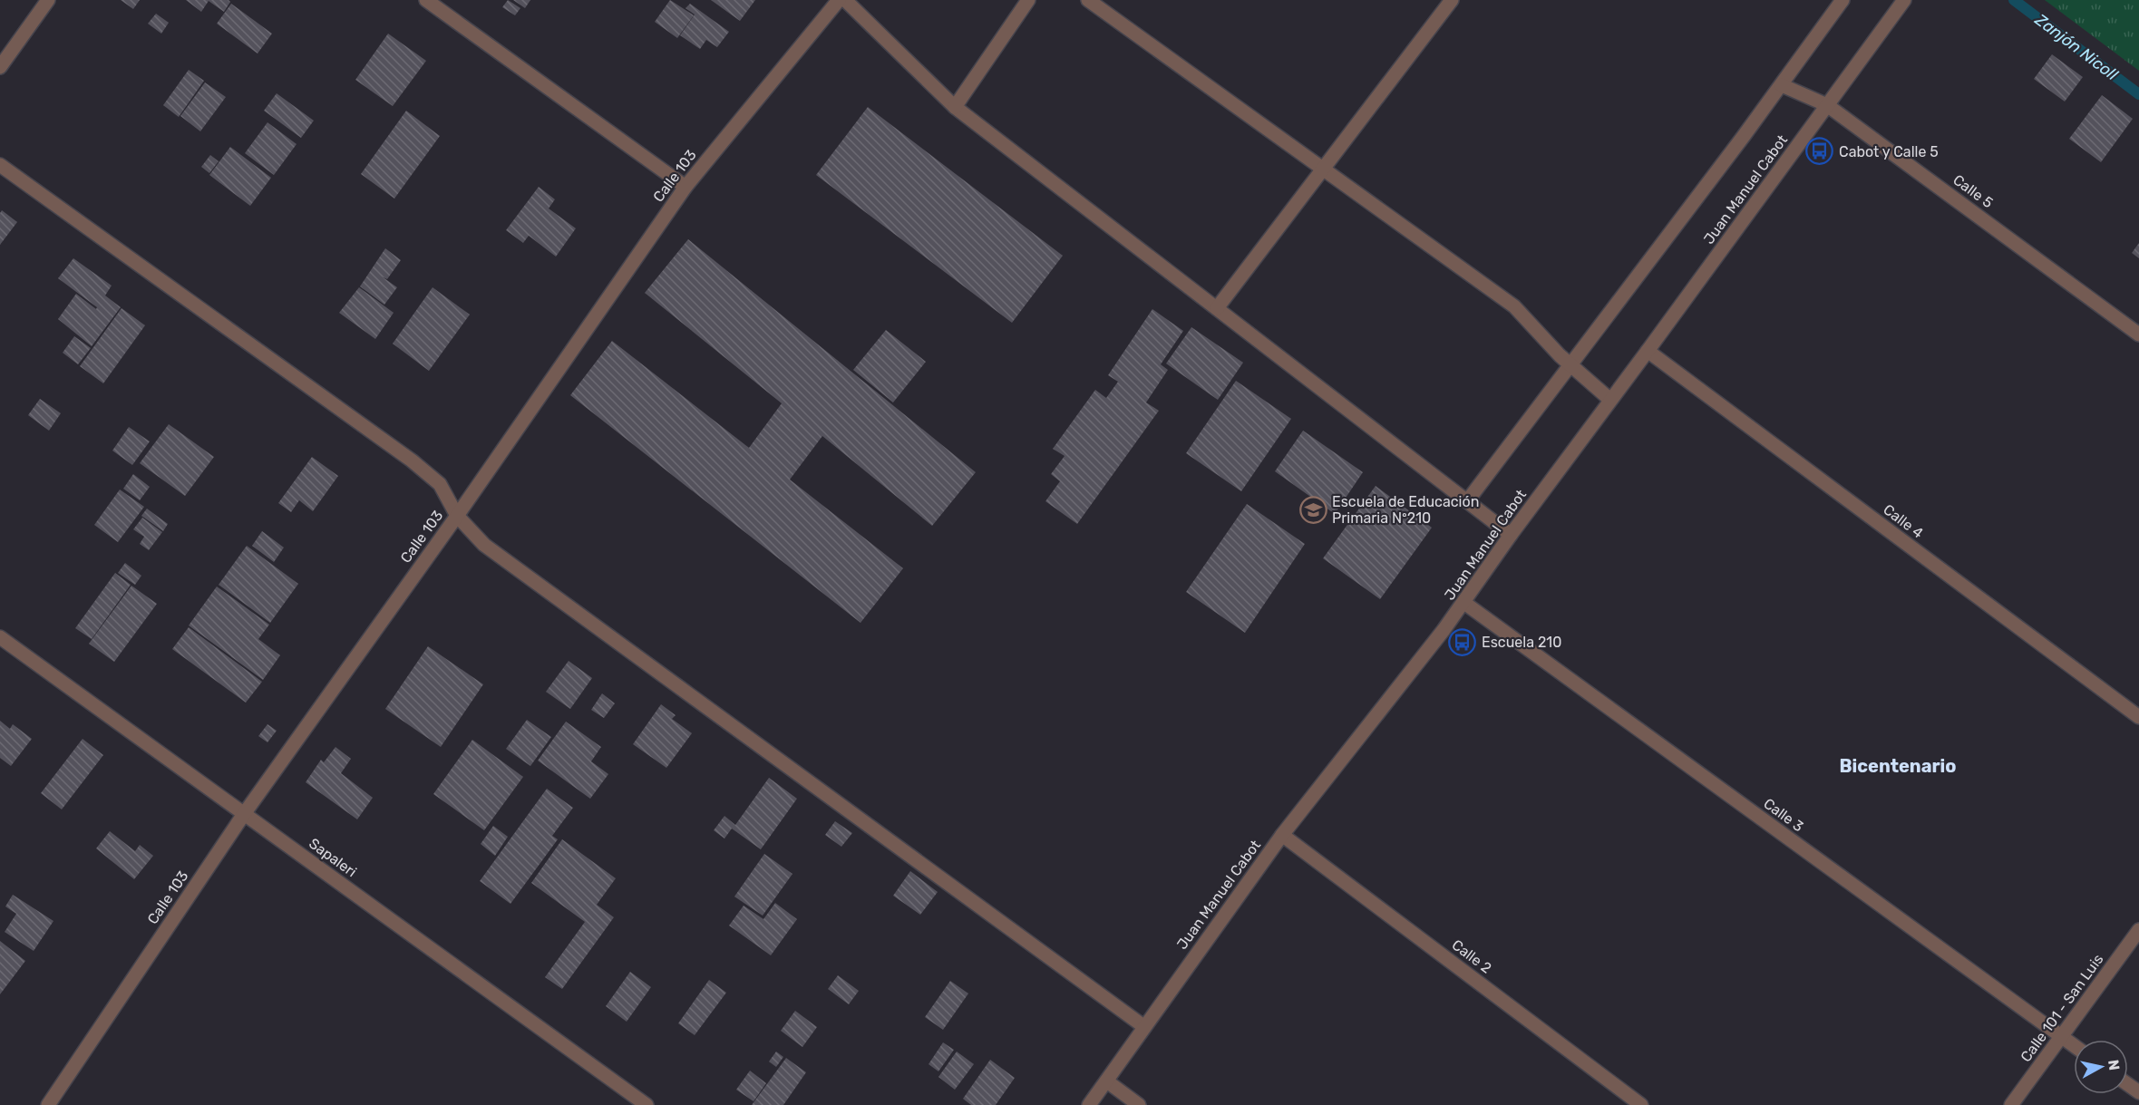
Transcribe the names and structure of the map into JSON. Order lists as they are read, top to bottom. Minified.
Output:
{"streets":{"street":["Calle 103","Juan Manuel Cabot","Calle 5","Calle 4","Calle 3","Sapaleri","Calle 2","Calle 101 - San Luis"]},"crossings":[["Calle 103","Sapaleri"],["Juan Manuel Cabot","Calle 5"],["Juan Manuel Cabot","Calle 4"],["Juan Manuel Cabot","Calle 3"],["Juan Manuel Cabot","Calle 2"],["Calle 3","Calle 101 - San Luis"]],"districts":["Bicentenario"],"water":["Zanjón Nicoll"],"places":{"bus stop":["Cabot y Calle 5","Escuela 210"],"school or university":["Escuela de Educación Primaria Nº210"]},"north":"right"}
